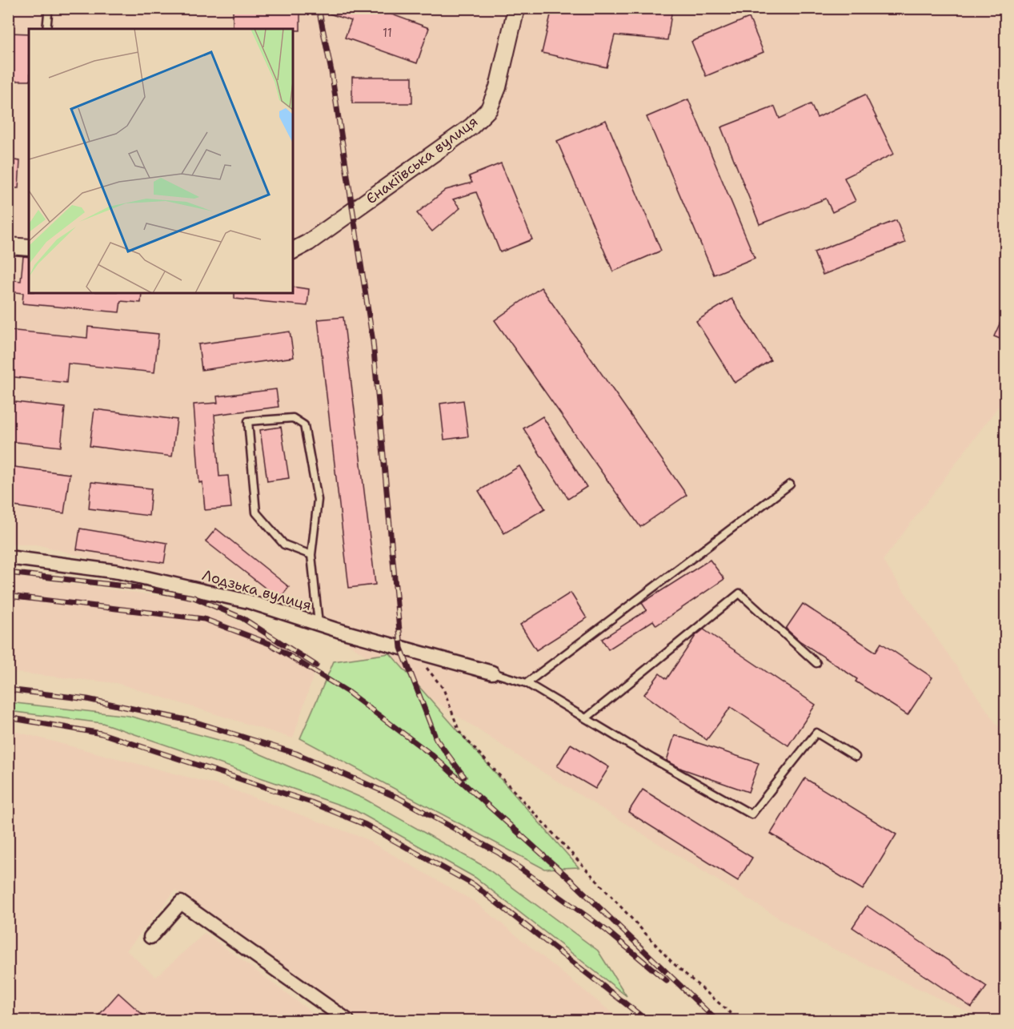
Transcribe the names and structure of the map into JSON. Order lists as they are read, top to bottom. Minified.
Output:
{"streets":{"street":["Єнакіївська вулиця","Лодзька вулиця"]},"house_numbers":["11"]}
